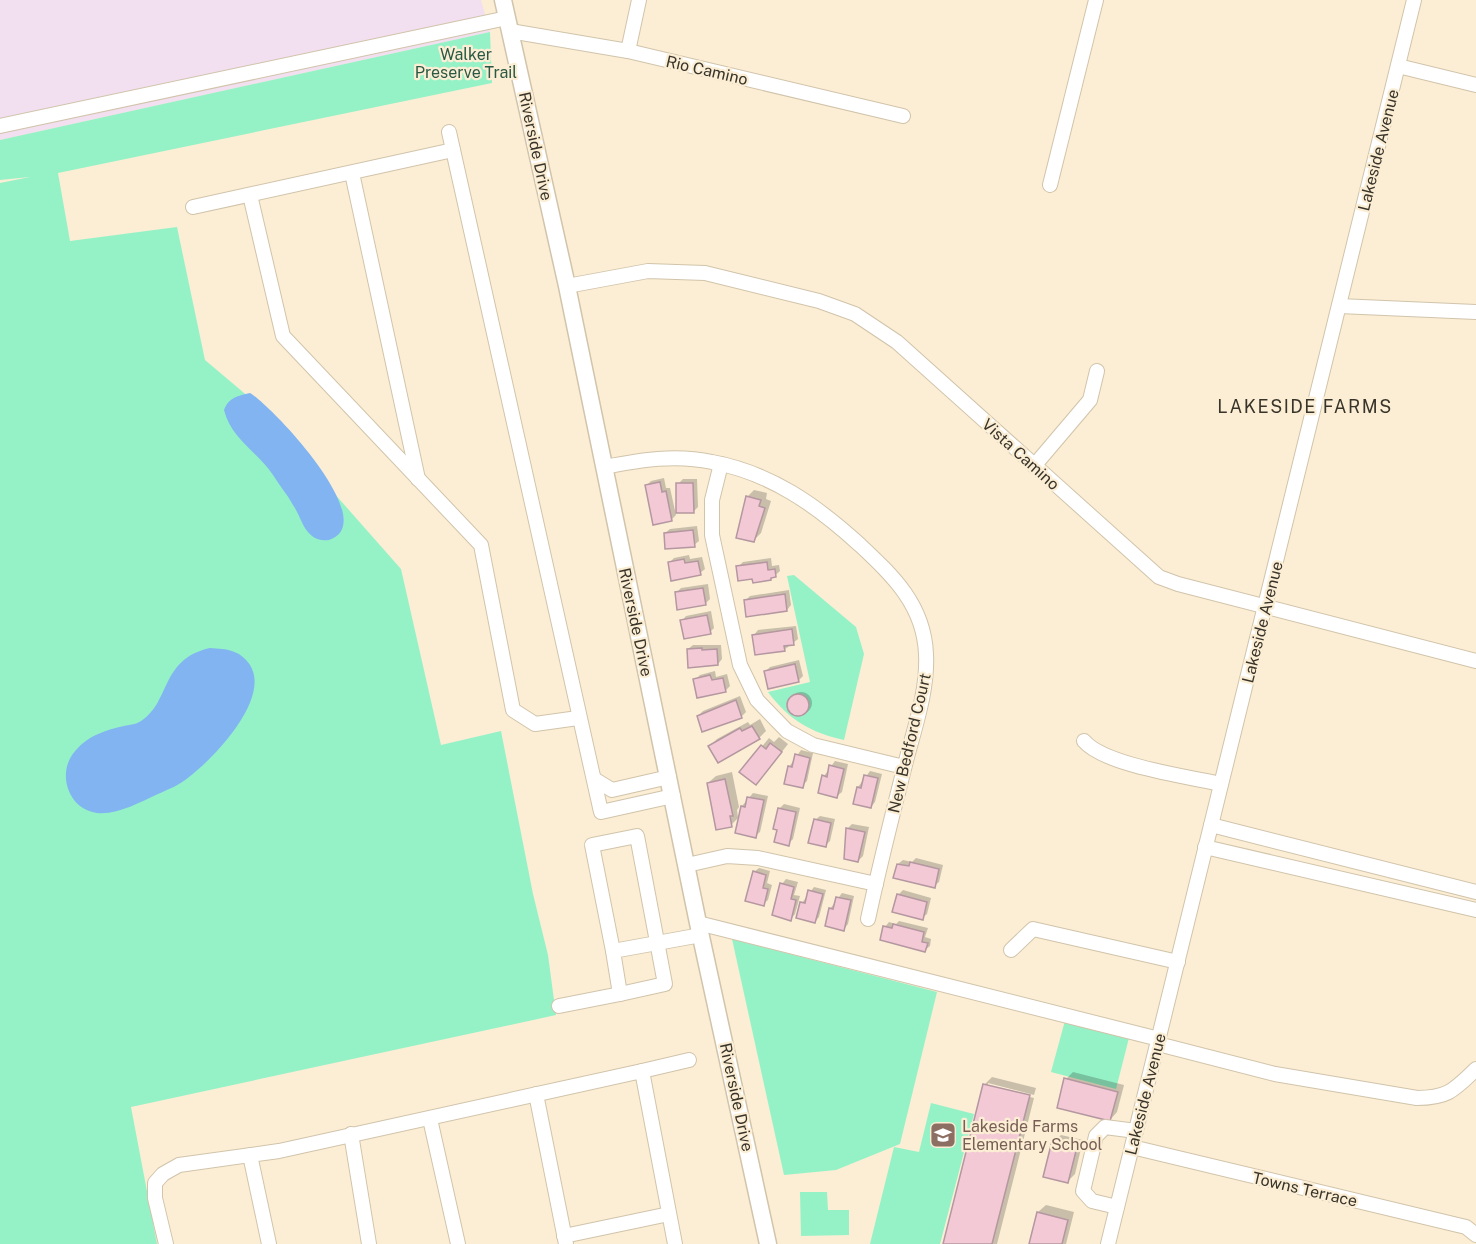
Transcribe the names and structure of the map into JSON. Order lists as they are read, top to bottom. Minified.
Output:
{"streets":{"main road":["Riverside Drive"],"street":["Rio Camino","Lakeside Avenue","Vista Camino","New Bedford Court","Towns Terrace"]},"crossings":[["Rio Camino","Riverside Drive"],["Riverside Drive","Vista Camino"],["Riverside Drive","New Bedford Court"],["Lakeside Avenue","Vista Camino"],["Lakeside Avenue","Towns Terrace"]],"districts":["LAKESIDE FARMS"],"parks":["Walker Preserve Trail"],"places":{"school or university":["Lakeside Farms Elementary School"]}}
